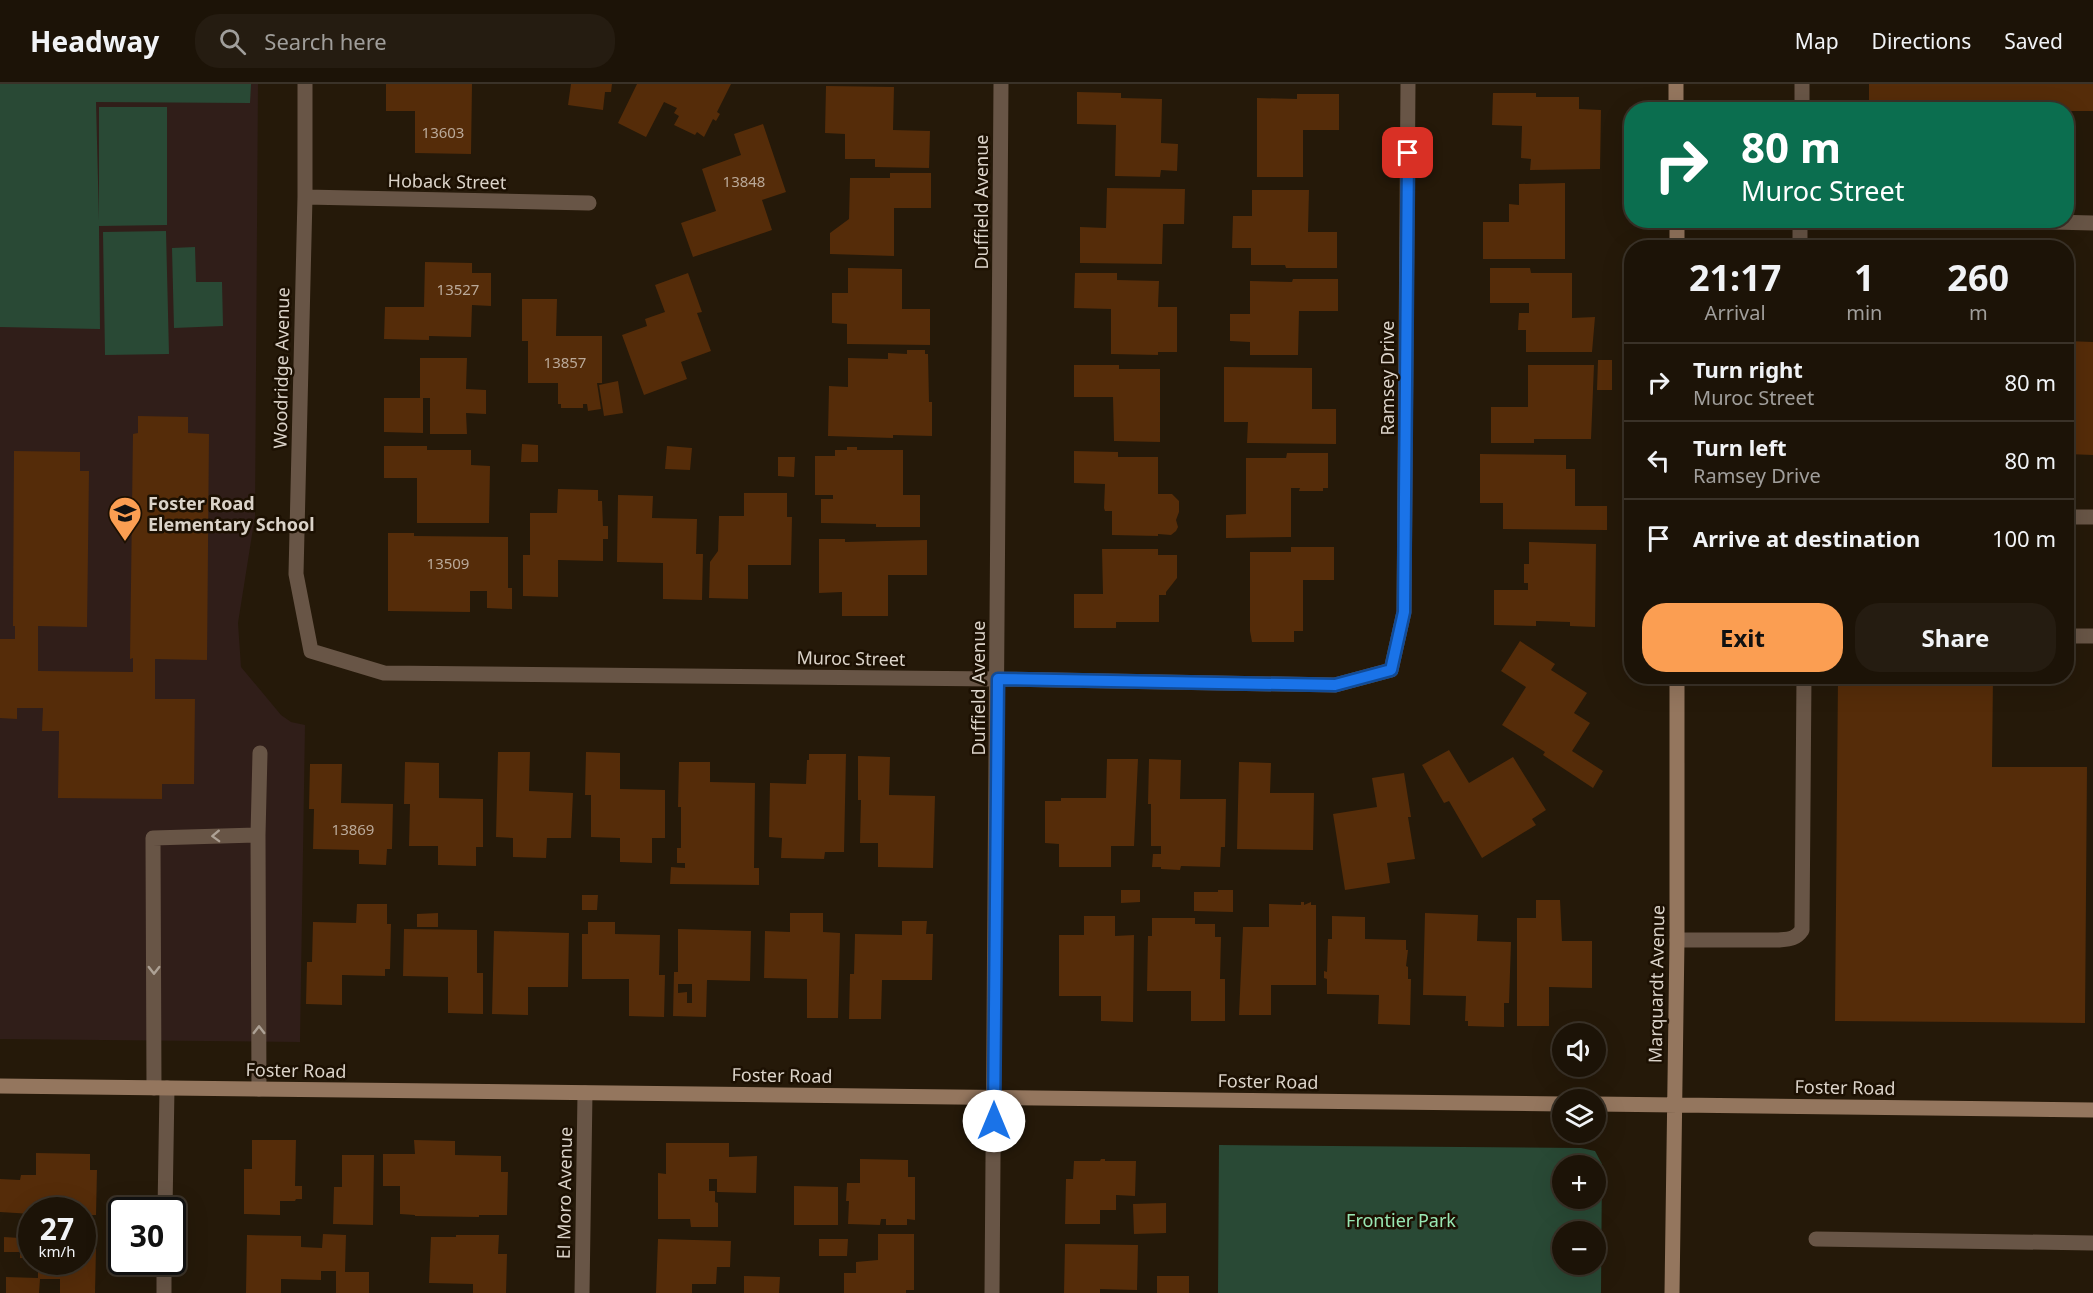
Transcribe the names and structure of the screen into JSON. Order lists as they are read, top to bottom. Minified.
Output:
{"streets":{"street":["Hoback Street","Duffield Avenue","Woodridge Avenue","Ramsey Drive","Muroc Street","Marquardt Avenue","Foster Road","El Moro Avenue"]},"crossings":[["Hoback Street","Woodridge Avenue"],["Duffield Avenue","Muroc Street"],["Duffield Avenue","Foster Road"],["Woodridge Avenue","Muroc Street"],["Ramsey Drive","Muroc Street"],["Marquardt Avenue","Foster Road"],["Foster Road","El Moro Avenue"]],"parks":["Frontier Park"],"places":{"school or university":["Foster Road Elementary School"]},"house_numbers":["13603","13848","13527","13857","13509","13869"],"page":{"header":"Headway","search":"Search here","nav":["Map","Directions","Saved"],"turn":["80 m","Muroc Street"],"eta":["21:17","Arrival","1","min","260","m"],"list":[{"name":"Turn right","note":"Muroc Street","value":"80 m"},{"name":"Turn left","note":"Ramsey Drive","value":"80 m"},{"name":"Arrive at destination","value":"100 m"}],"buttons":["Exit","Share"],"map_buttons":["+","−"],"speed":"27 km/h","limit":"30"}}
